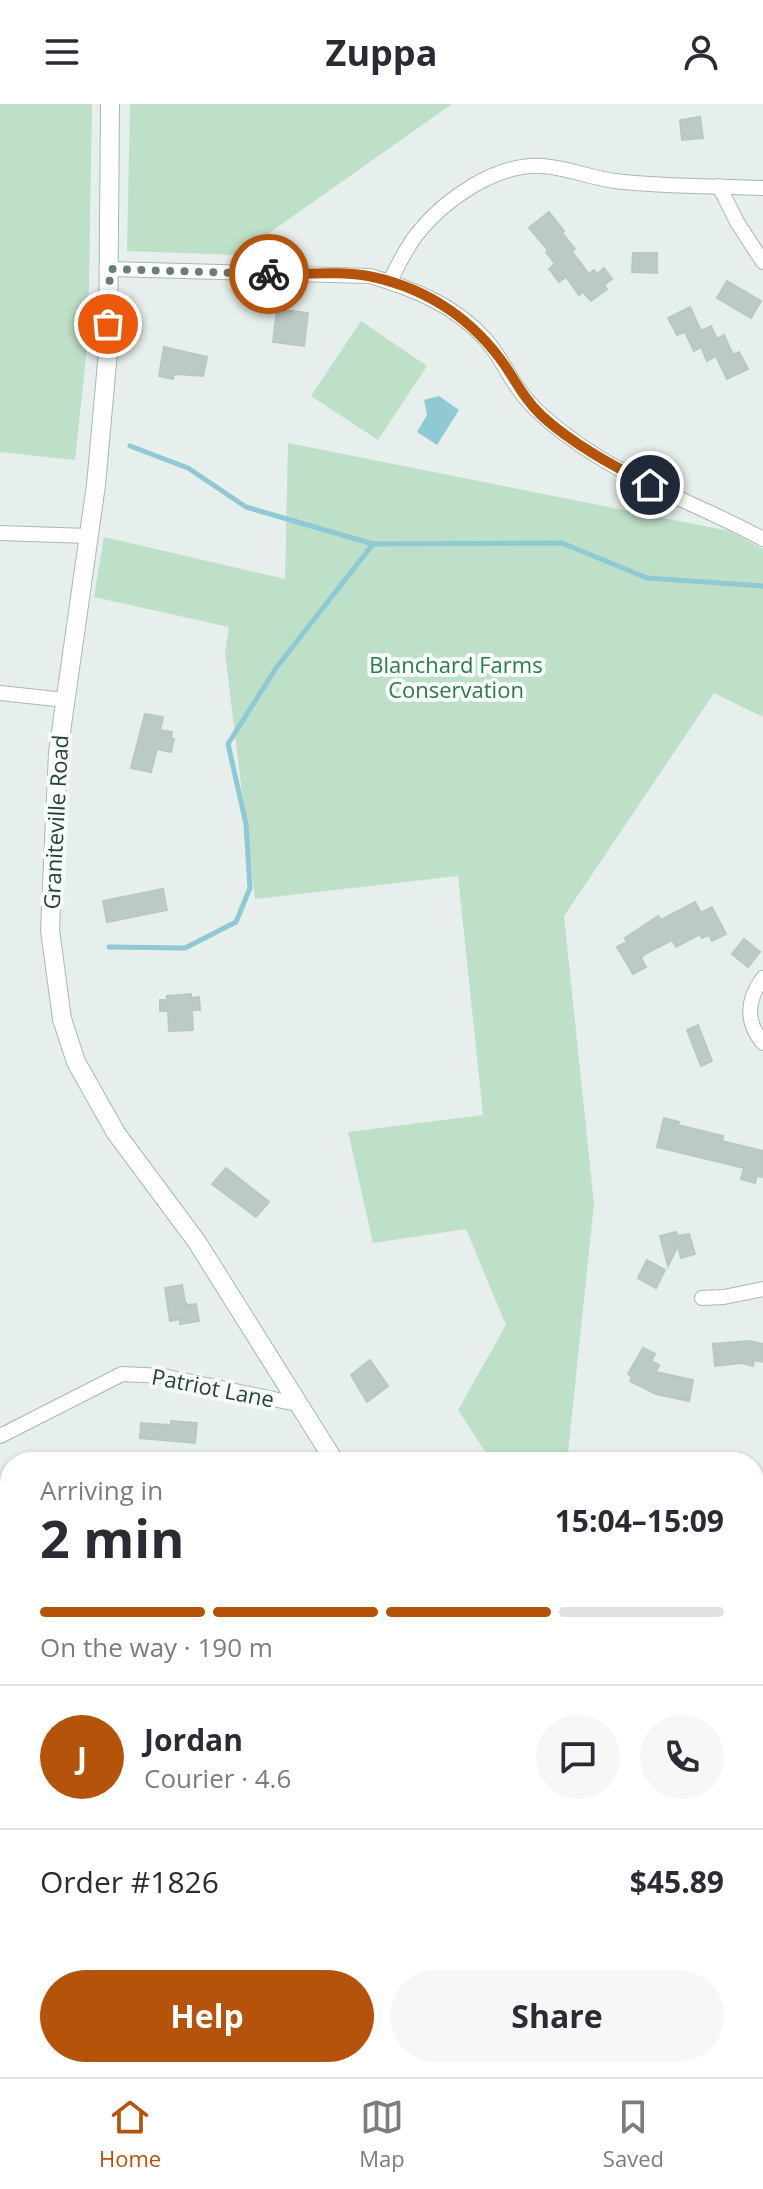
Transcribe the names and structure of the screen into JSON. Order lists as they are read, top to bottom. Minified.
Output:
{"streets":{"main road":["Graniteville Road"],"street":["Patriot Lane"]},"crossings":[["Graniteville Road","Patriot Lane"]],"parks":["Blanchard Farms Conservation"],"page":{"header":"Zuppa","heading":["2 min","Arriving in","15:04–15:09"],"panel":["Jordan","Courier · 4.6","Order #1826","$45.89"],"bar":"On the way · 190 m","round":"J","buttons":["Help","Share"],"tabs":["Home","Map","Saved"]}}
